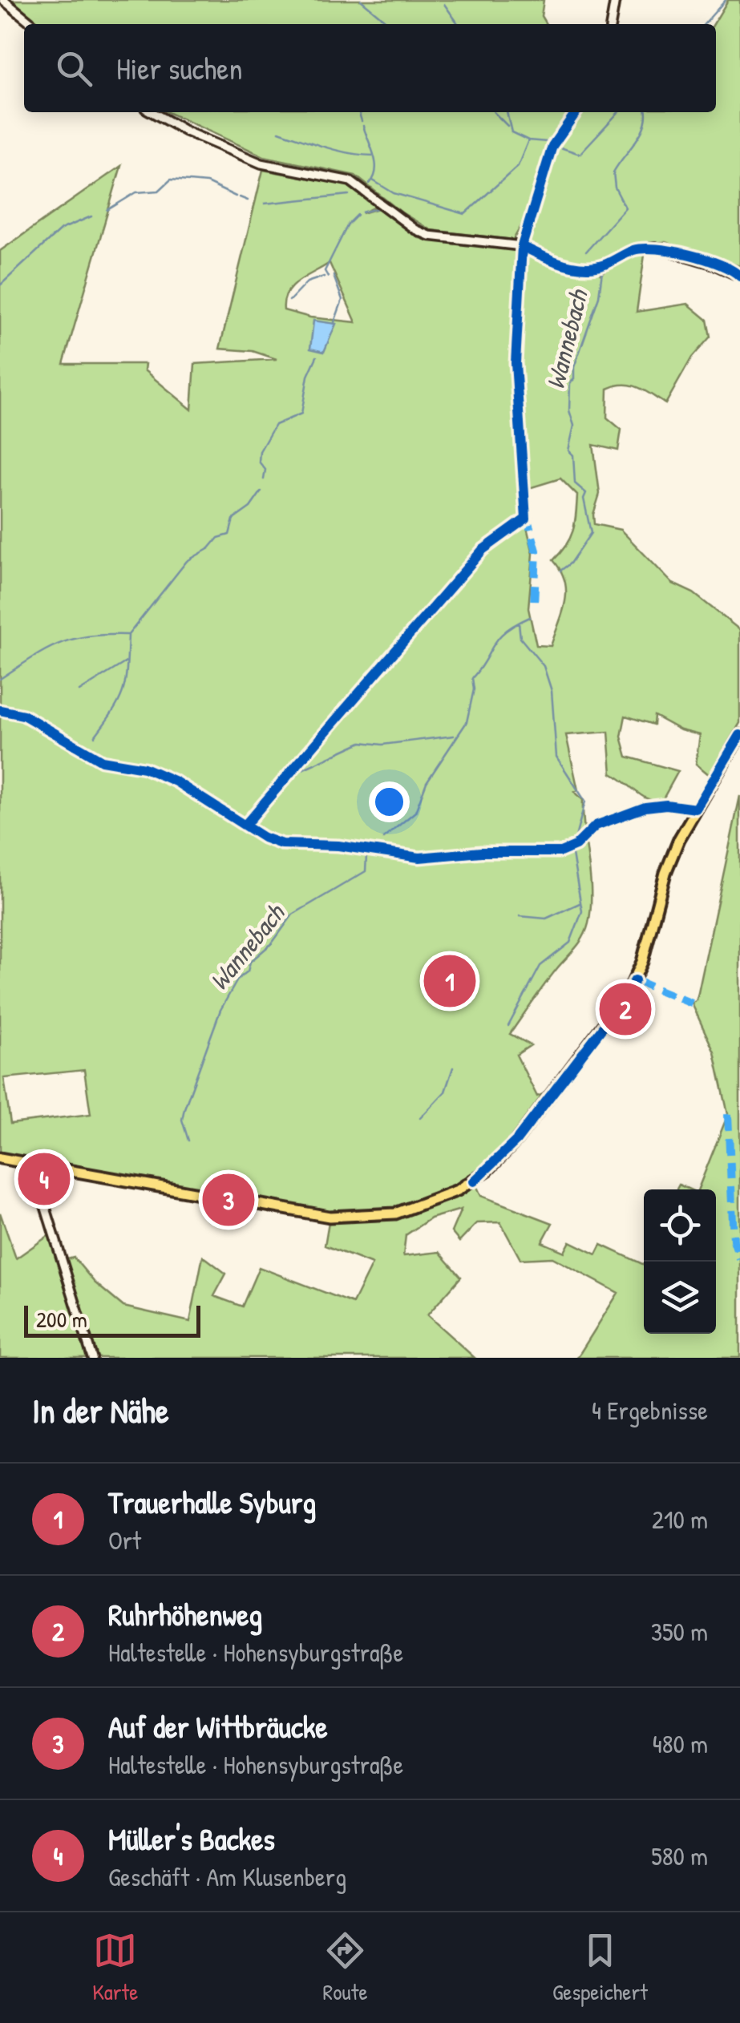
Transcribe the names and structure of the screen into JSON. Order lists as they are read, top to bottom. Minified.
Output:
{"water":["Wannebach"],"scale_bar":"200 m","page":{"search":"Hier suchen","pins":["1","2","4","3"],"scale":"200 m","heading":["In der Nähe","4 Ergebnisse"],"list":[{"mark":"1","name":"Trauerhalle Syburg","note":"Ort","value":"210 m"},{"mark":"2","name":"Ruhrhöhenweg","note":"Haltestelle · Hohensyburgstraße","value":"350 m"},{"mark":"3","name":"Auf der Wittbräucke","note":"Haltestelle · Hohensyburgstraße","value":"480 m"},{"mark":"4","name":"Müller's Backes","note":"Geschäft · Am Klusenberg","value":"580 m"}],"nav":["Karte","Route","Gespeichert"]}}
